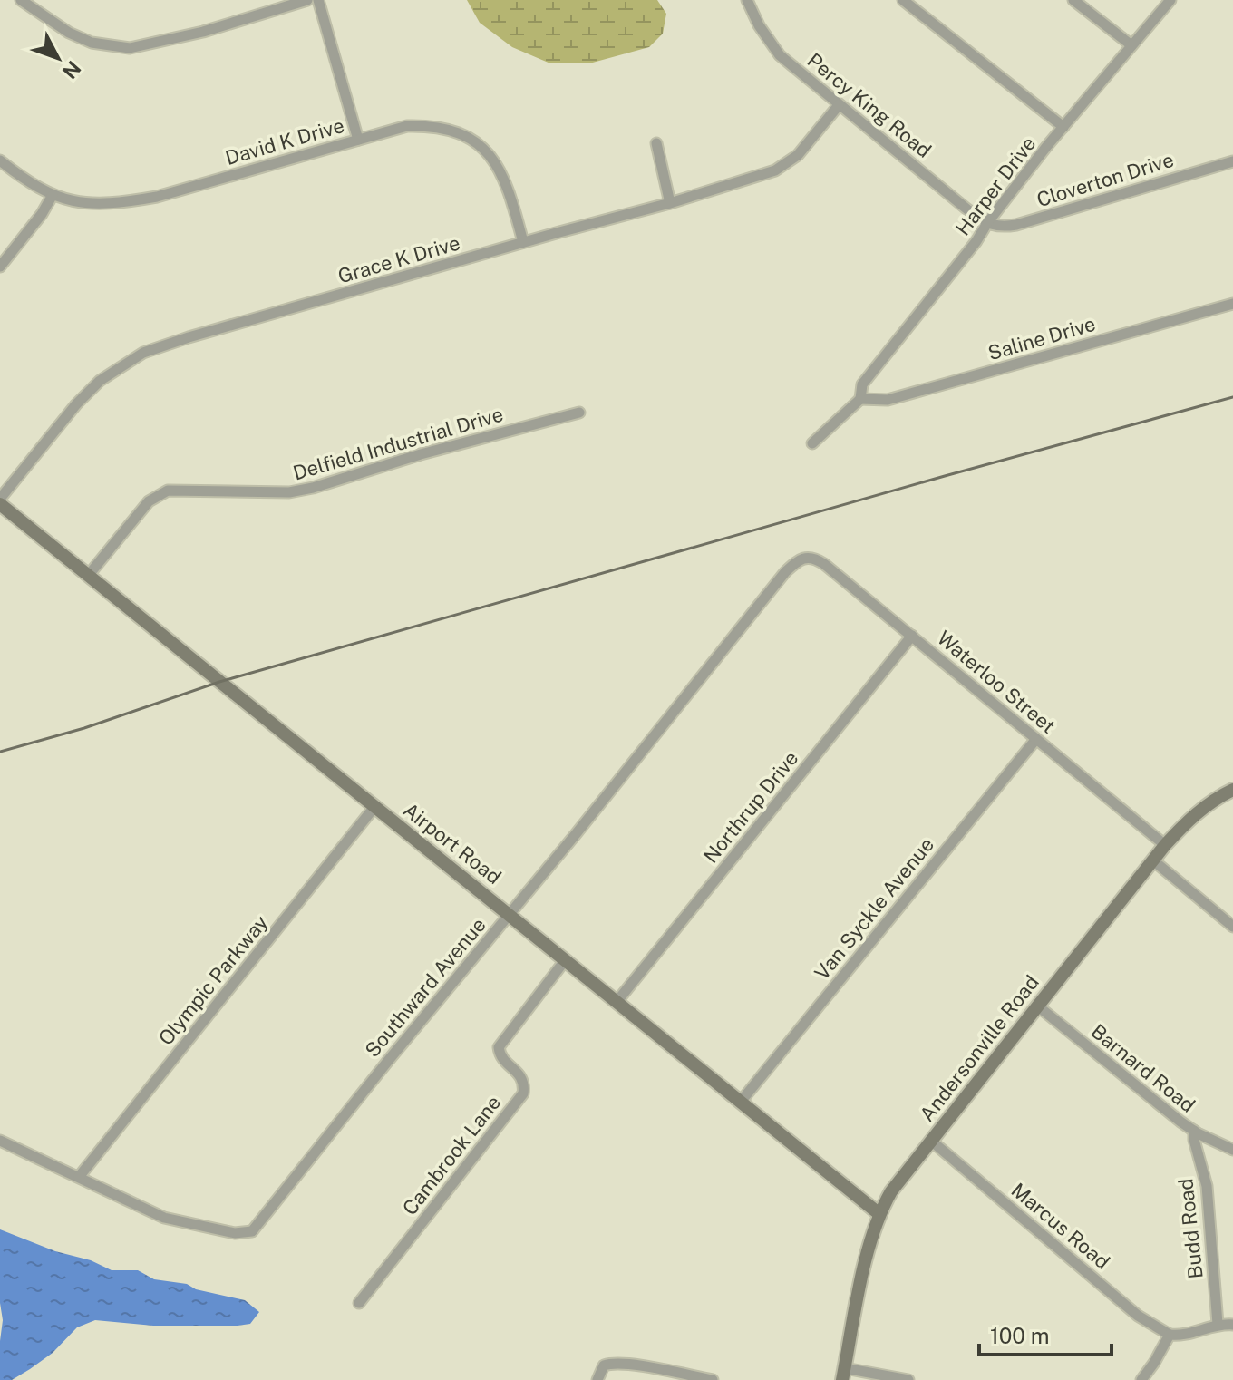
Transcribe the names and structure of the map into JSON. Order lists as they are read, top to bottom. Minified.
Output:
{"streets":{"street":["Percy King Road","David K Drive","Cloverton Drive","Harper Drive","Grace K Drive","Saline Drive","Delfield Industrial Drive","Waterloo Street","Northrup Drive","Airport Road","Van Syckle Avenue","Olympic Parkway","Southward Avenue","Andersonville Road","Barnard Road","Cambrook Lane","Marcus Road","Budd Road"]},"crossings":[["Percy King Road","Cloverton Drive"],["Percy King Road","Harper Drive"],["Percy King Road","Grace K Drive"],["David K Drive","Grace K Drive"],["Cloverton Drive","Harper Drive"],["Harper Drive","Saline Drive"],["Grace K Drive","Airport Road"],["Delfield Industrial Drive","Airport Road"],["Waterloo Street","Northrup Drive"],["Waterloo Street","Van Syckle Avenue"],["Waterloo Street","Southward Avenue"],["Waterloo Street","Andersonville Road"],["Northrup Drive","Airport Road"],["Airport Road","Van Syckle Avenue"],["Airport Road","Olympic Parkway"],["Airport Road","Southward Avenue"],["Airport Road","Andersonville Road"],["Airport Road","Cambrook Lane"],["Olympic Parkway","Southward Avenue"],["Andersonville Road","Barnard Road"],["Andersonville Road","Marcus Road"],["Barnard Road","Budd Road"]],"scale_bar":"100 m","north":"bottom right"}
